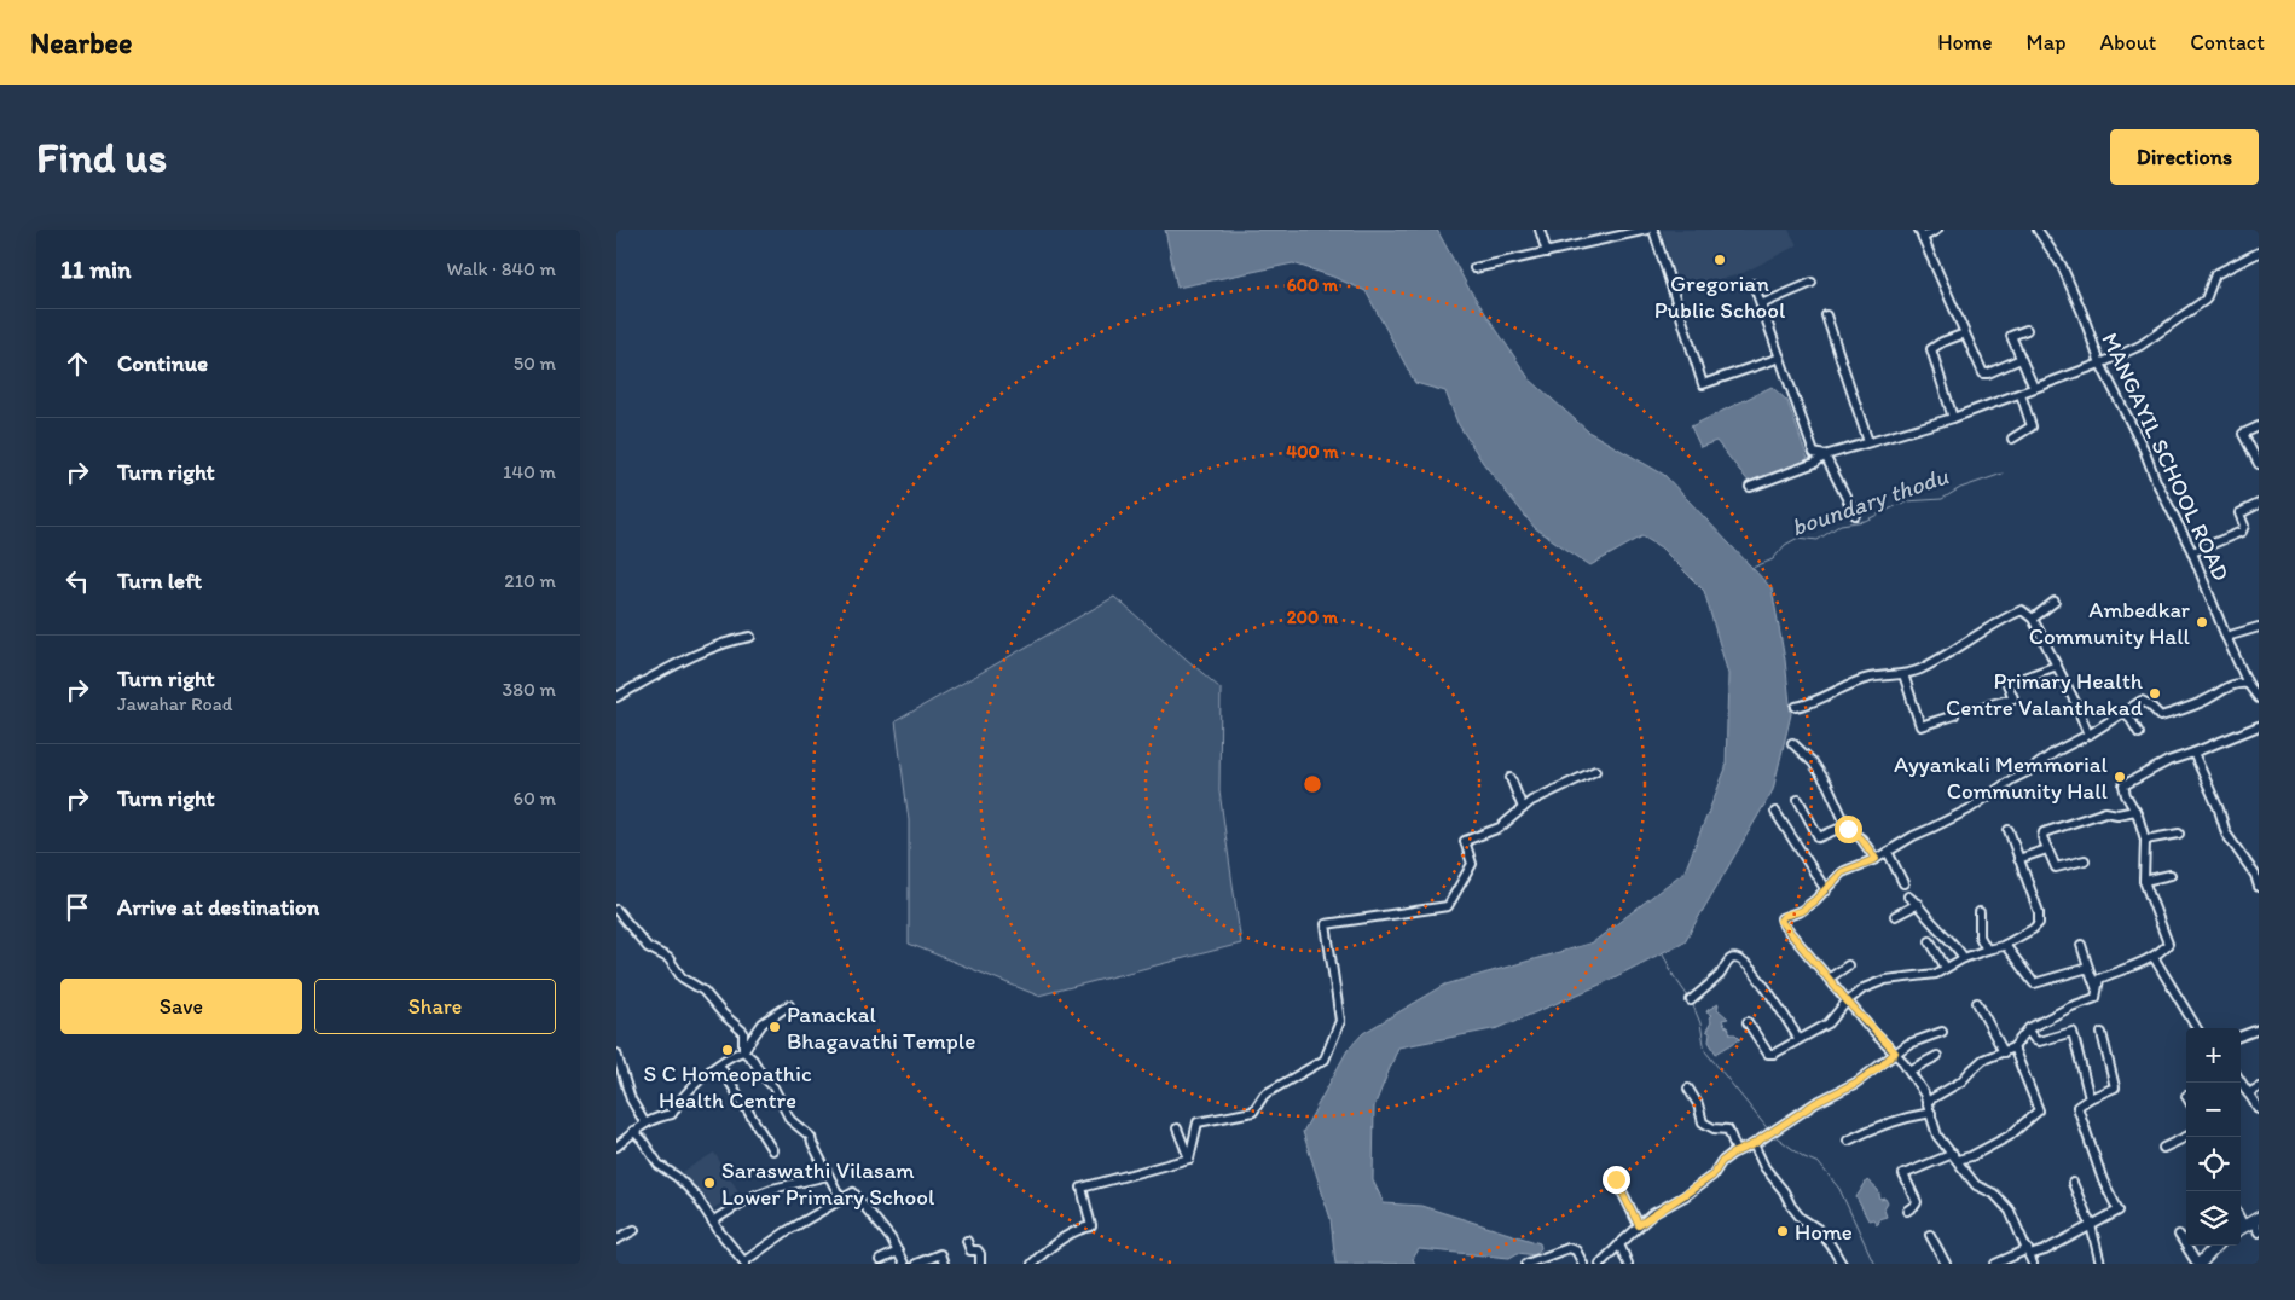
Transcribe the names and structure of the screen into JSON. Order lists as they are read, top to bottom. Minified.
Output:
{"streets":{"street":["MANGAYIL SCHOOL ROAD"]},"water":["boundary thodu"],"places":["Gregorian Public School","Ambedkar Community Hall","Primary Health Centre Valanthakad","Ayyankali Memmorial Community Hall","Panackal Bhagavathi Temple","S C Homeopathic Health Centre","Saraswathi Vilasam Lower Primary School","Home"],"page":{"header":"Nearbee","nav":["Home","Map","About","Contact"],"buttons":["Directions",["Save","Share"]],"title":"Find us","heading":["11 min","Walk · 840 m"],"list":[["Continue","50 m"],["Turn right","140 m"],["Turn left","210 m"],["Turn right","Jawahar Road","380 m"],["Turn right","60 m"],"Arrive at destination"],"map_buttons":["+","−"]},"rings":["600 m","400 m","200 m"]}
